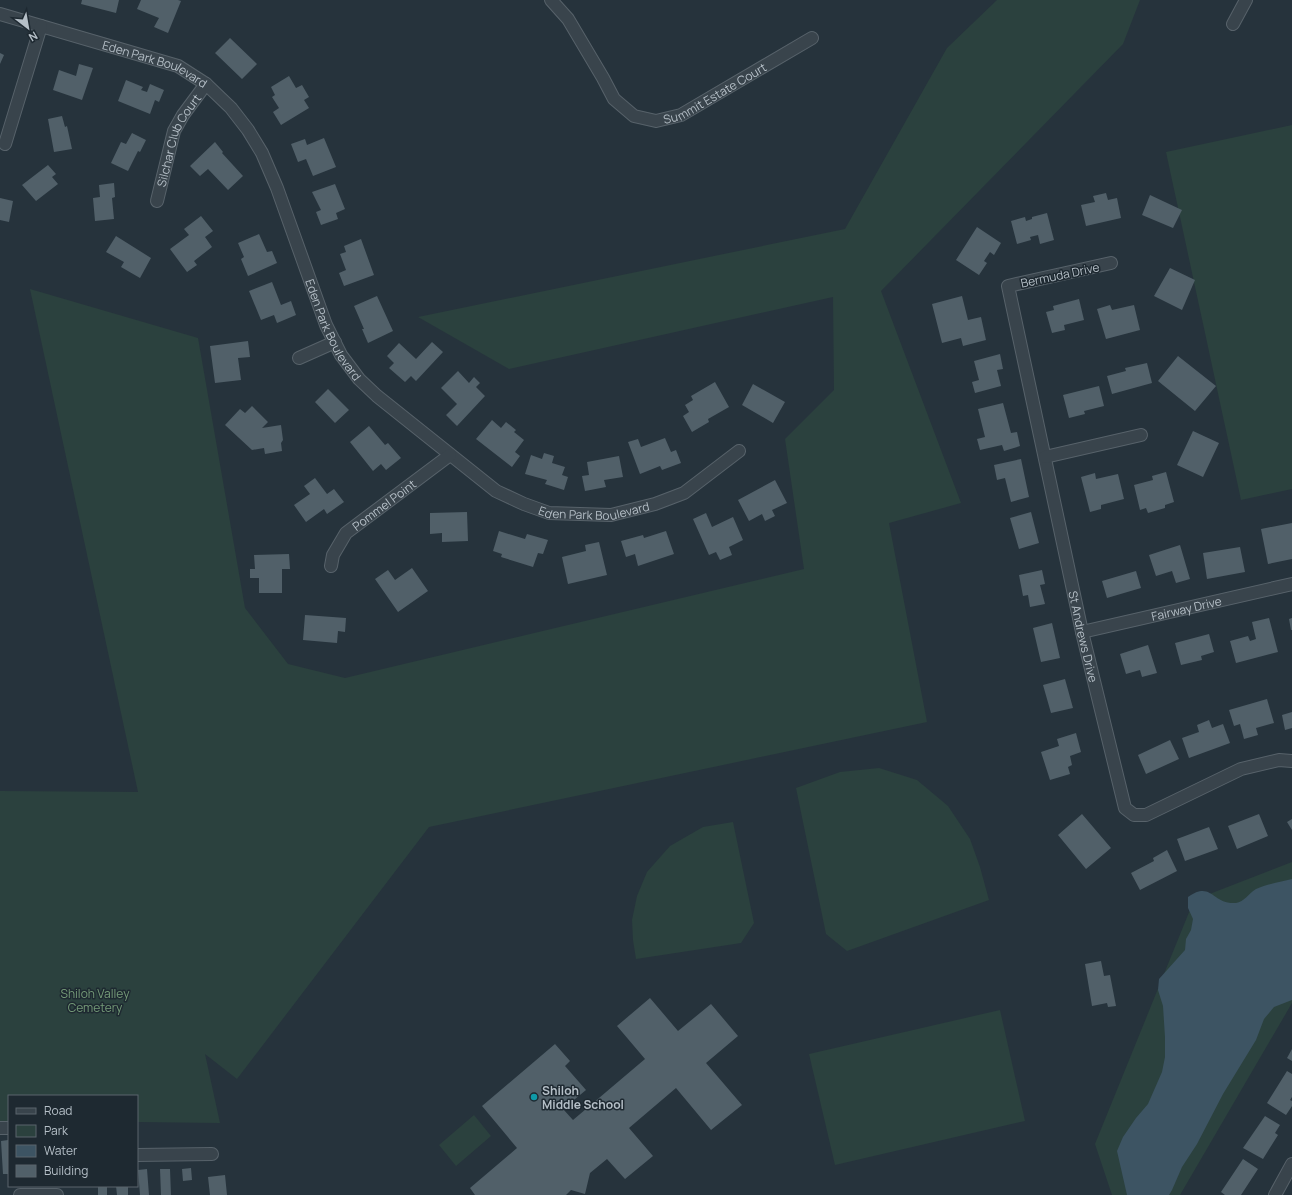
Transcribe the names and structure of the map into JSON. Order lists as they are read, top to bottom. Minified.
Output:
{"streets":{"street":["Eden Park Boulevard","Summit Estate Court","Silchar Club Court","Bermuda Drive","Pommel Point","Fairway Drive","St Andrews Drive"]},"crossings":[["Eden Park Boulevard","Silchar Club Court"],["Eden Park Boulevard","Pommel Point"],["Bermuda Drive","St Andrews Drive"],["Fairway Drive","St Andrews Drive"]],"parks":["Shiloh Valley Cemetery"],"places":["Shiloh Middle School"],"legend":["Road","Park","Water","Building"],"north":"bottom right"}
